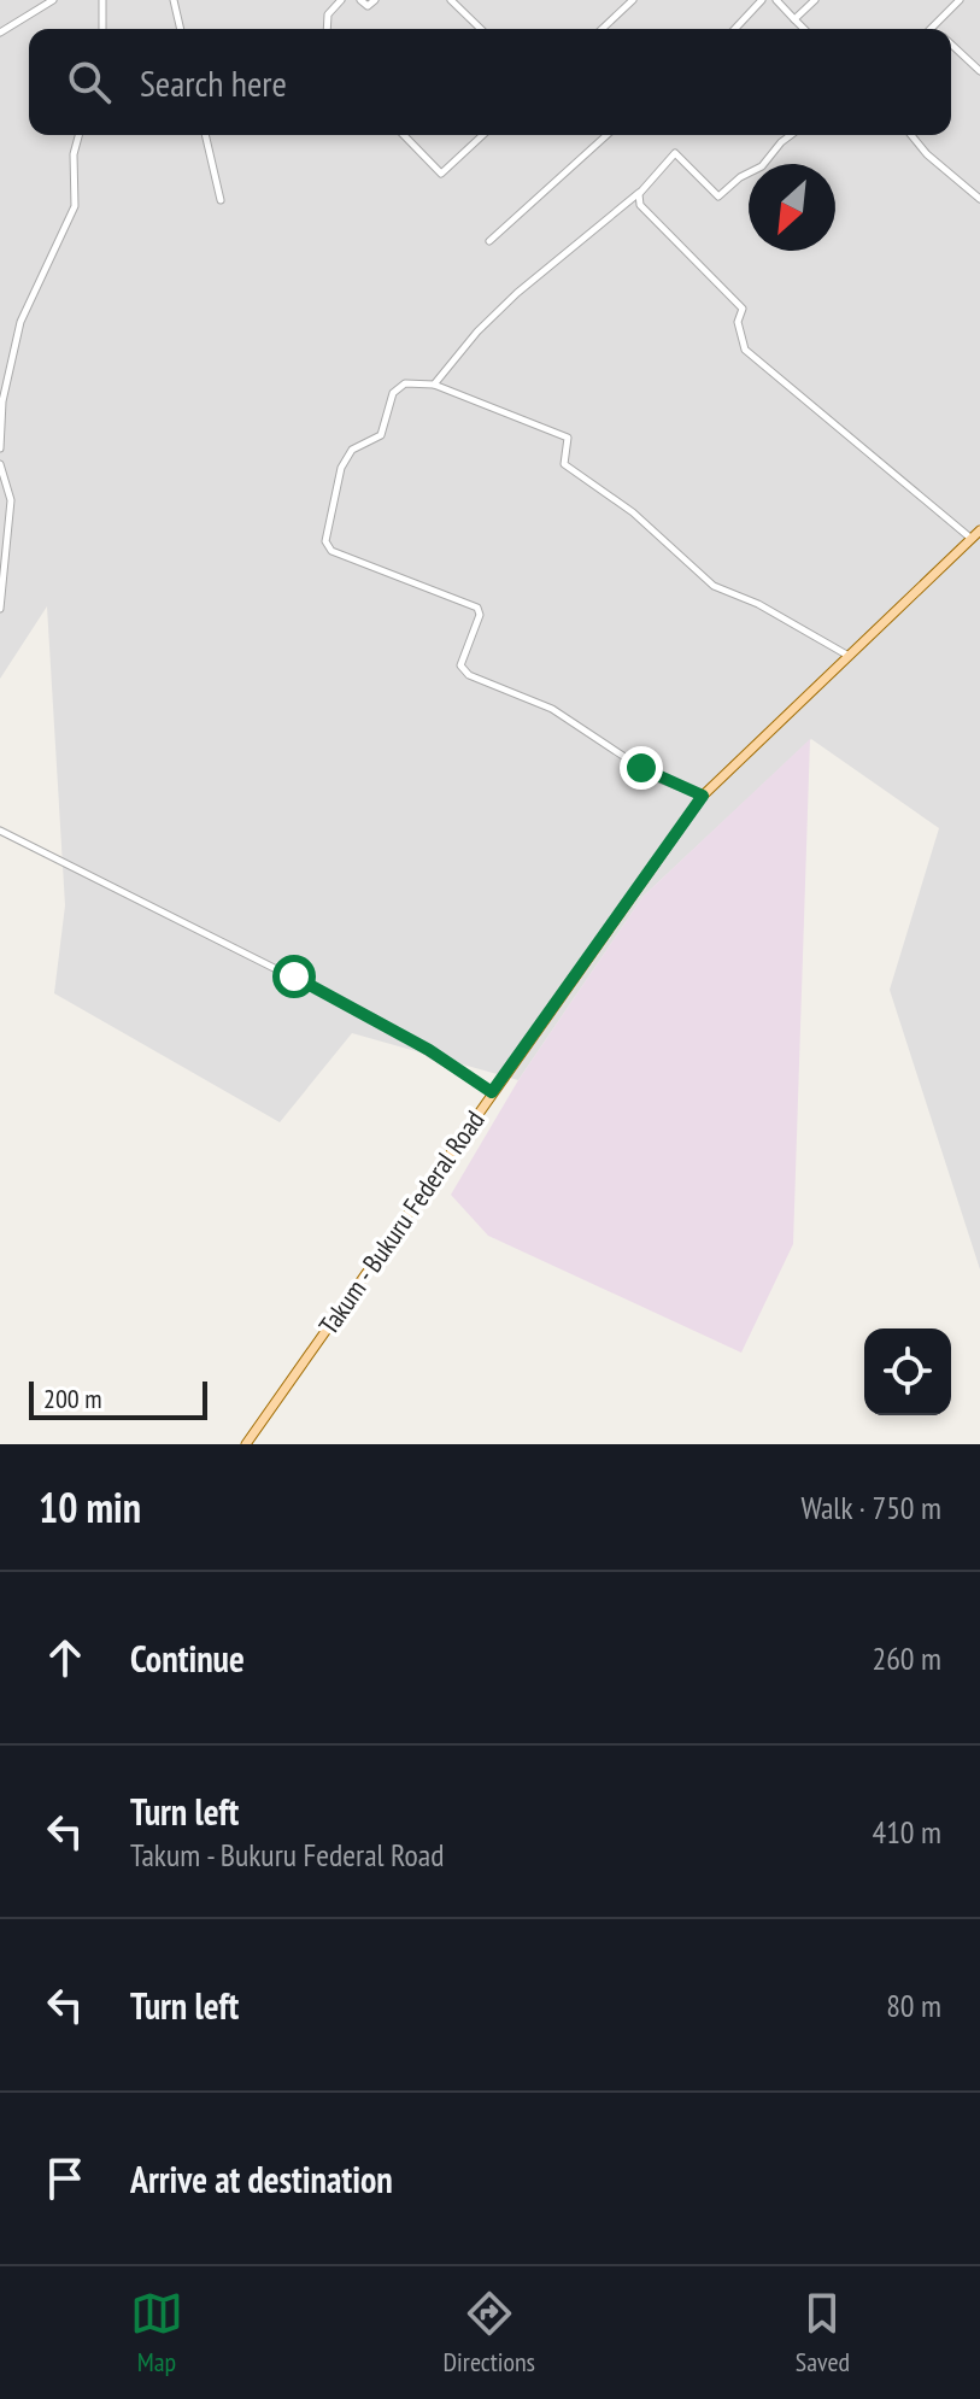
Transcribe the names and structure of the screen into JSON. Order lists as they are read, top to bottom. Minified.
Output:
{"streets":{"main road":["Takum - Bukuru Federal Road"]},"scale_bar":"200 m","north":"bottom left","page":{"search":"Search here","scale":"200 m","heading":["10 min","Walk · 750 m"],"list":[["Continue","260 m"],["Turn left","Takum - Bukuru Federal Road","410 m"],["Turn left","80 m"],"Arrive at destination"],"nav":["Map","Directions","Saved"]}}
